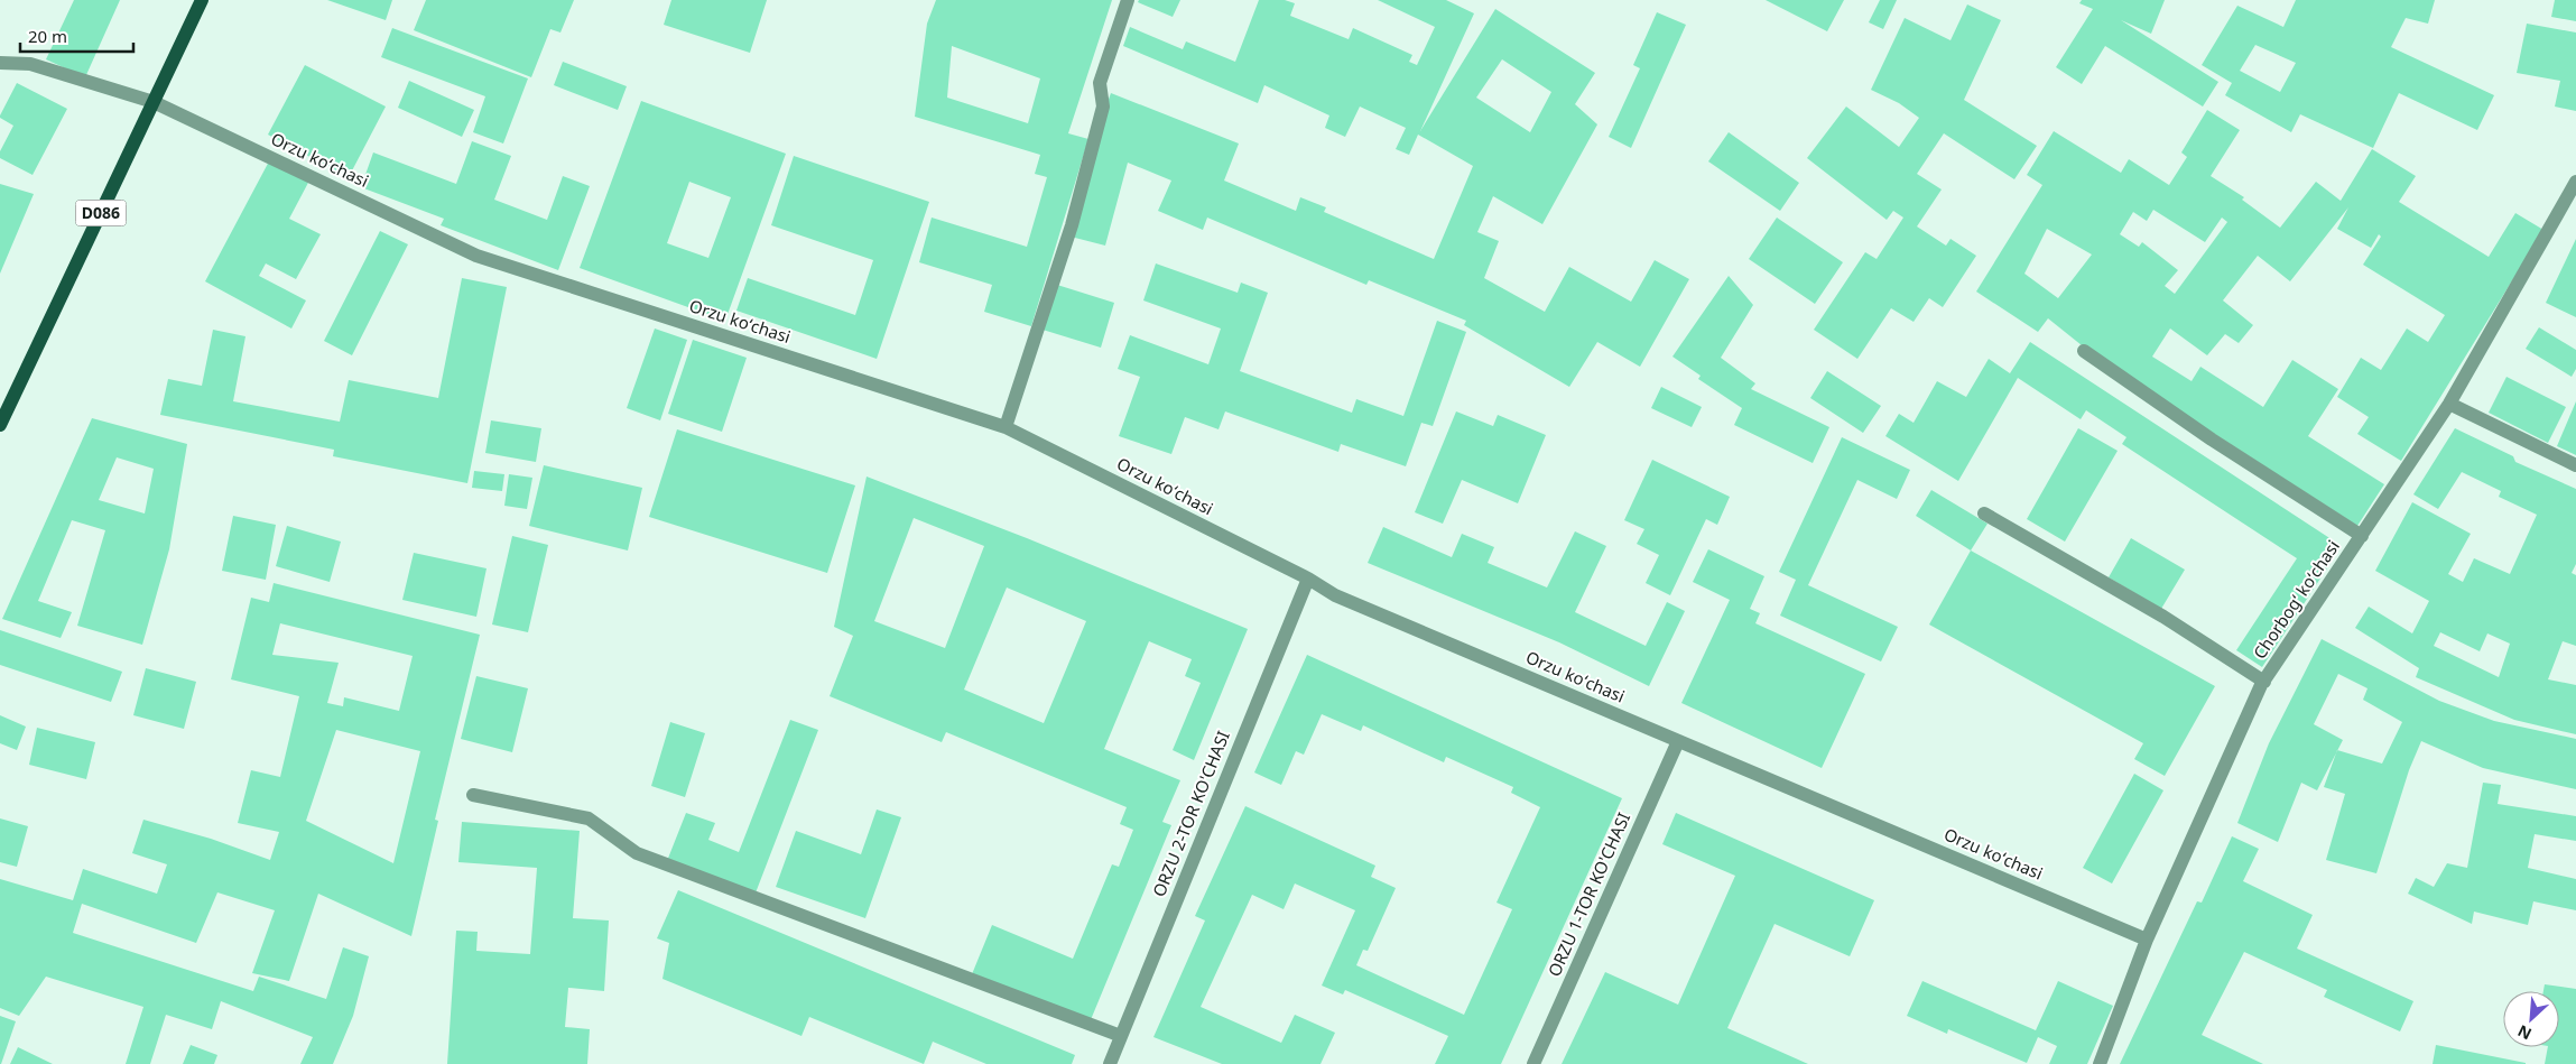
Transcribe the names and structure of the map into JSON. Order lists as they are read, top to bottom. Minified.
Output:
{"streets":{"main road":["D086"],"street":["Orzu koʻchasi","Chorbogʻ koʻchasi","ORZU 2-TOR KO'CHASI","ORZU 1-TOR KO'CHASI"]},"crossings":[["Orzu koʻchasi","D086"],["Orzu koʻchasi","Chorbogʻ koʻchasi"],["Orzu koʻchasi","ORZU 2-TOR KO'CHASI"],["Orzu koʻchasi","ORZU 1-TOR KO'CHASI"]],"scale_bar":"20 m","north":"bottom left"}
